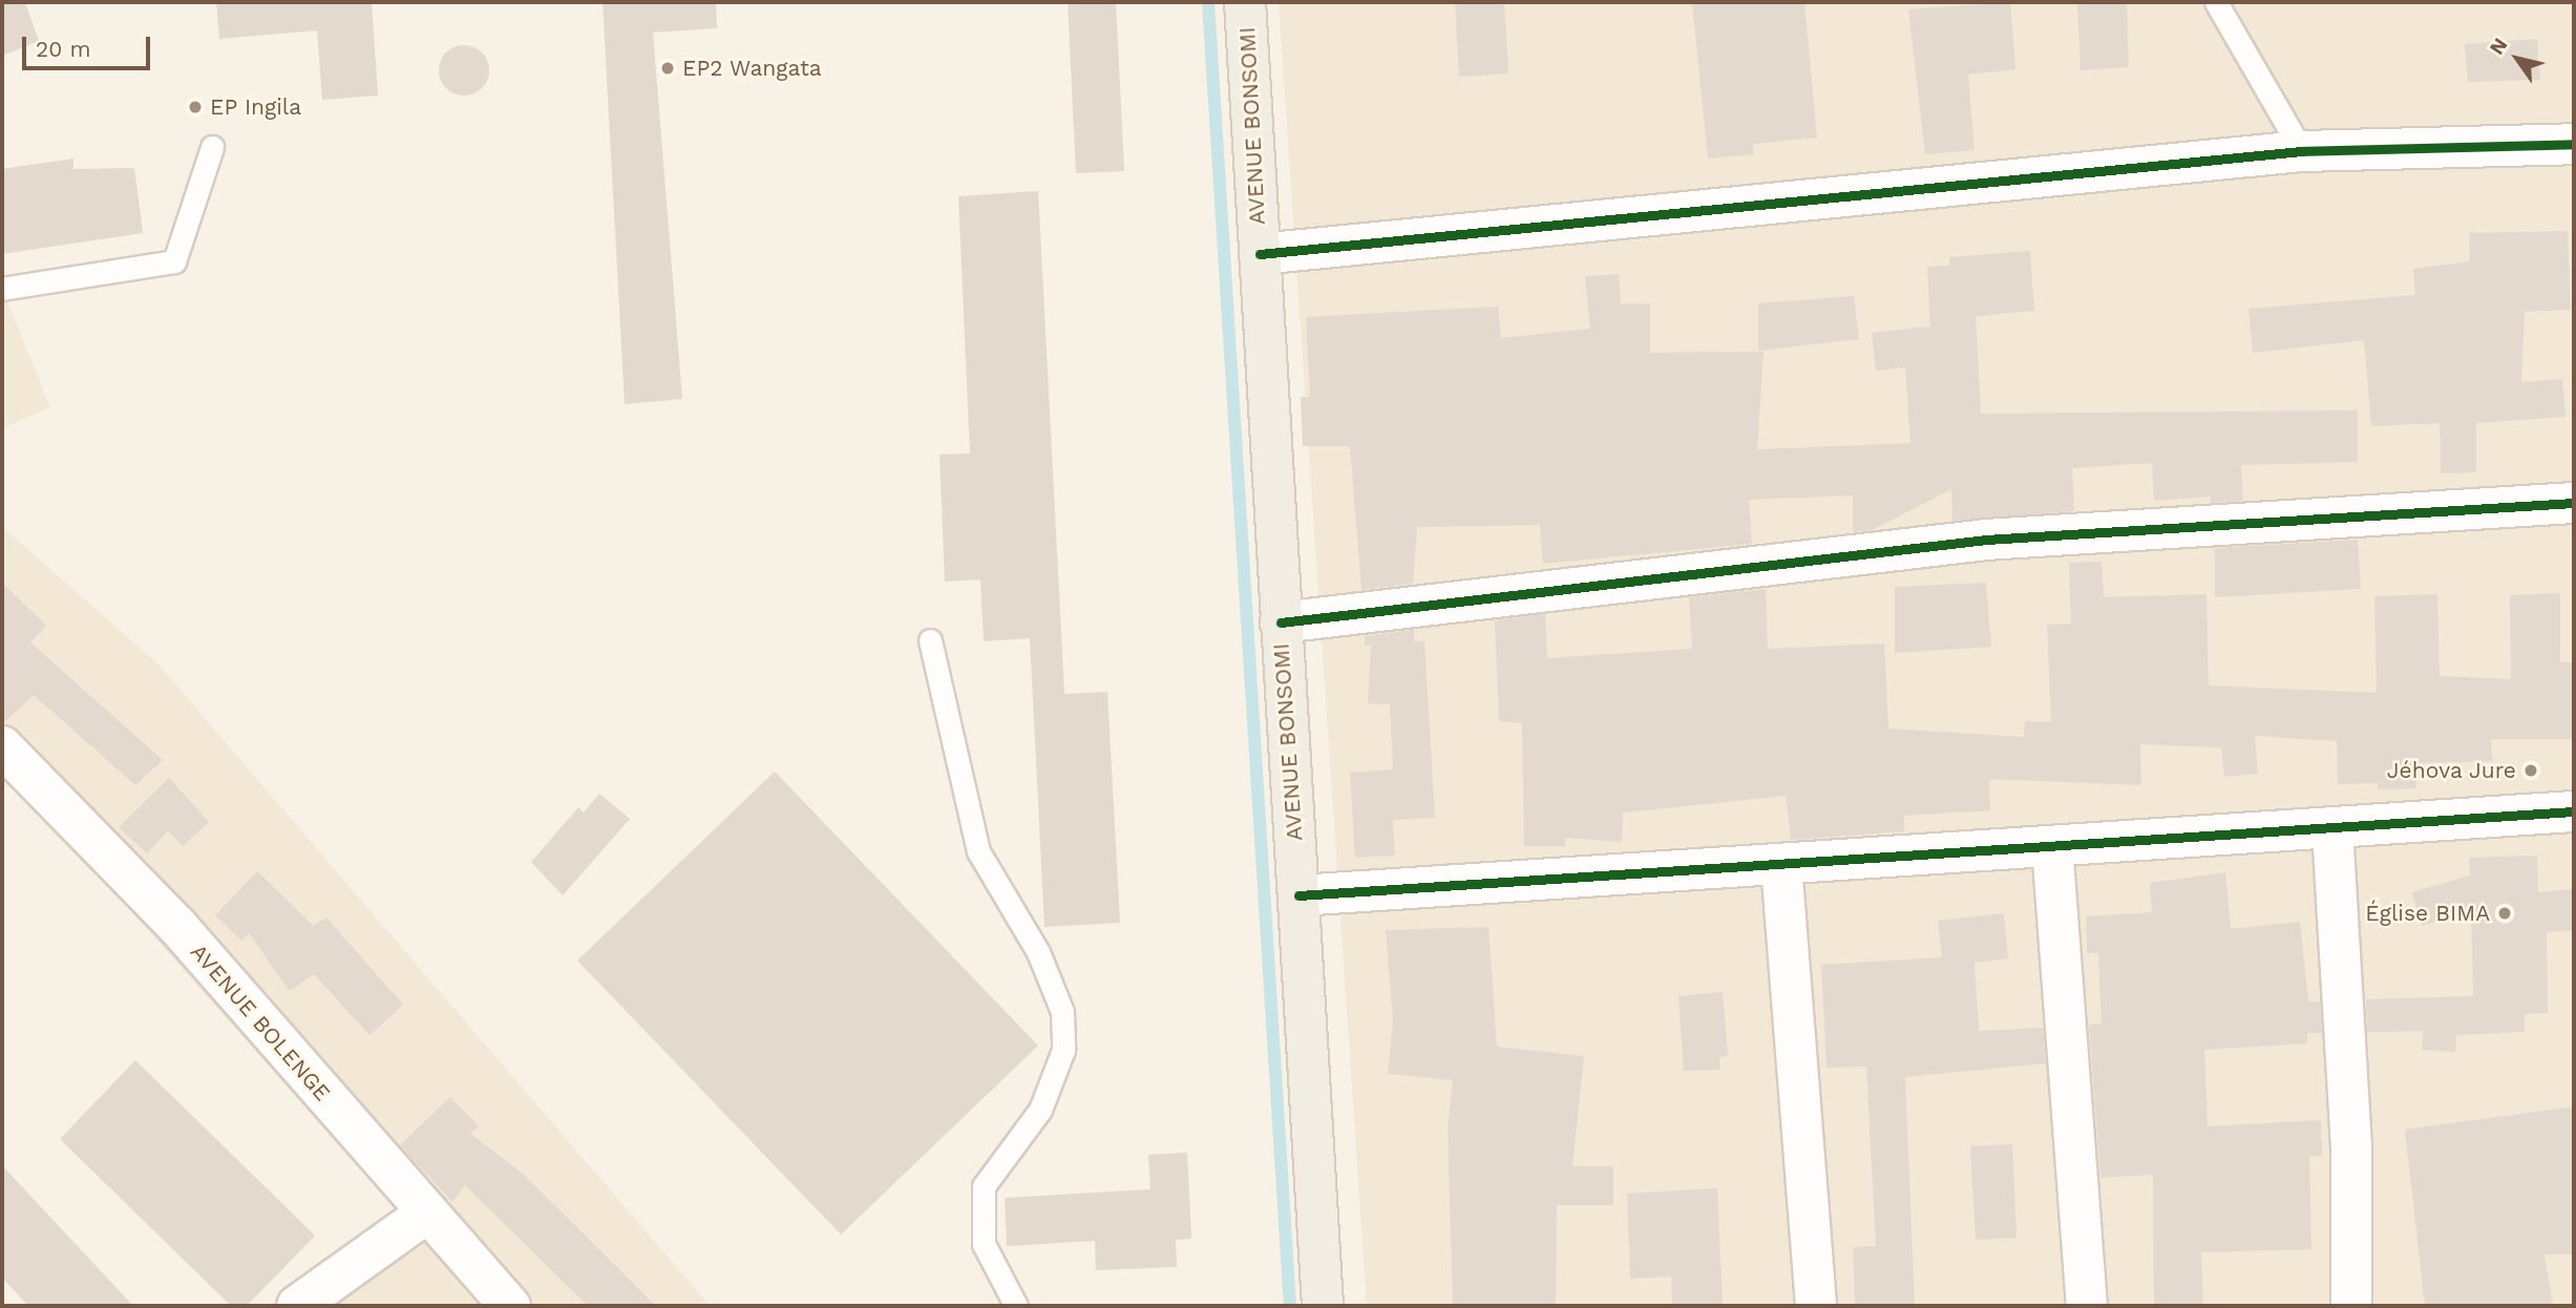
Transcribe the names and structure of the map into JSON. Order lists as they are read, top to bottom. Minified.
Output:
{"streets":{"main road":["AVENUE BONSOMI"],"street":["AVENUE BOLENGE"]},"places":["EP2 Wangata","EP Ingila","Jéhova Jure","Église BIMA"],"scale_bar":"20 m","north":"top left"}
